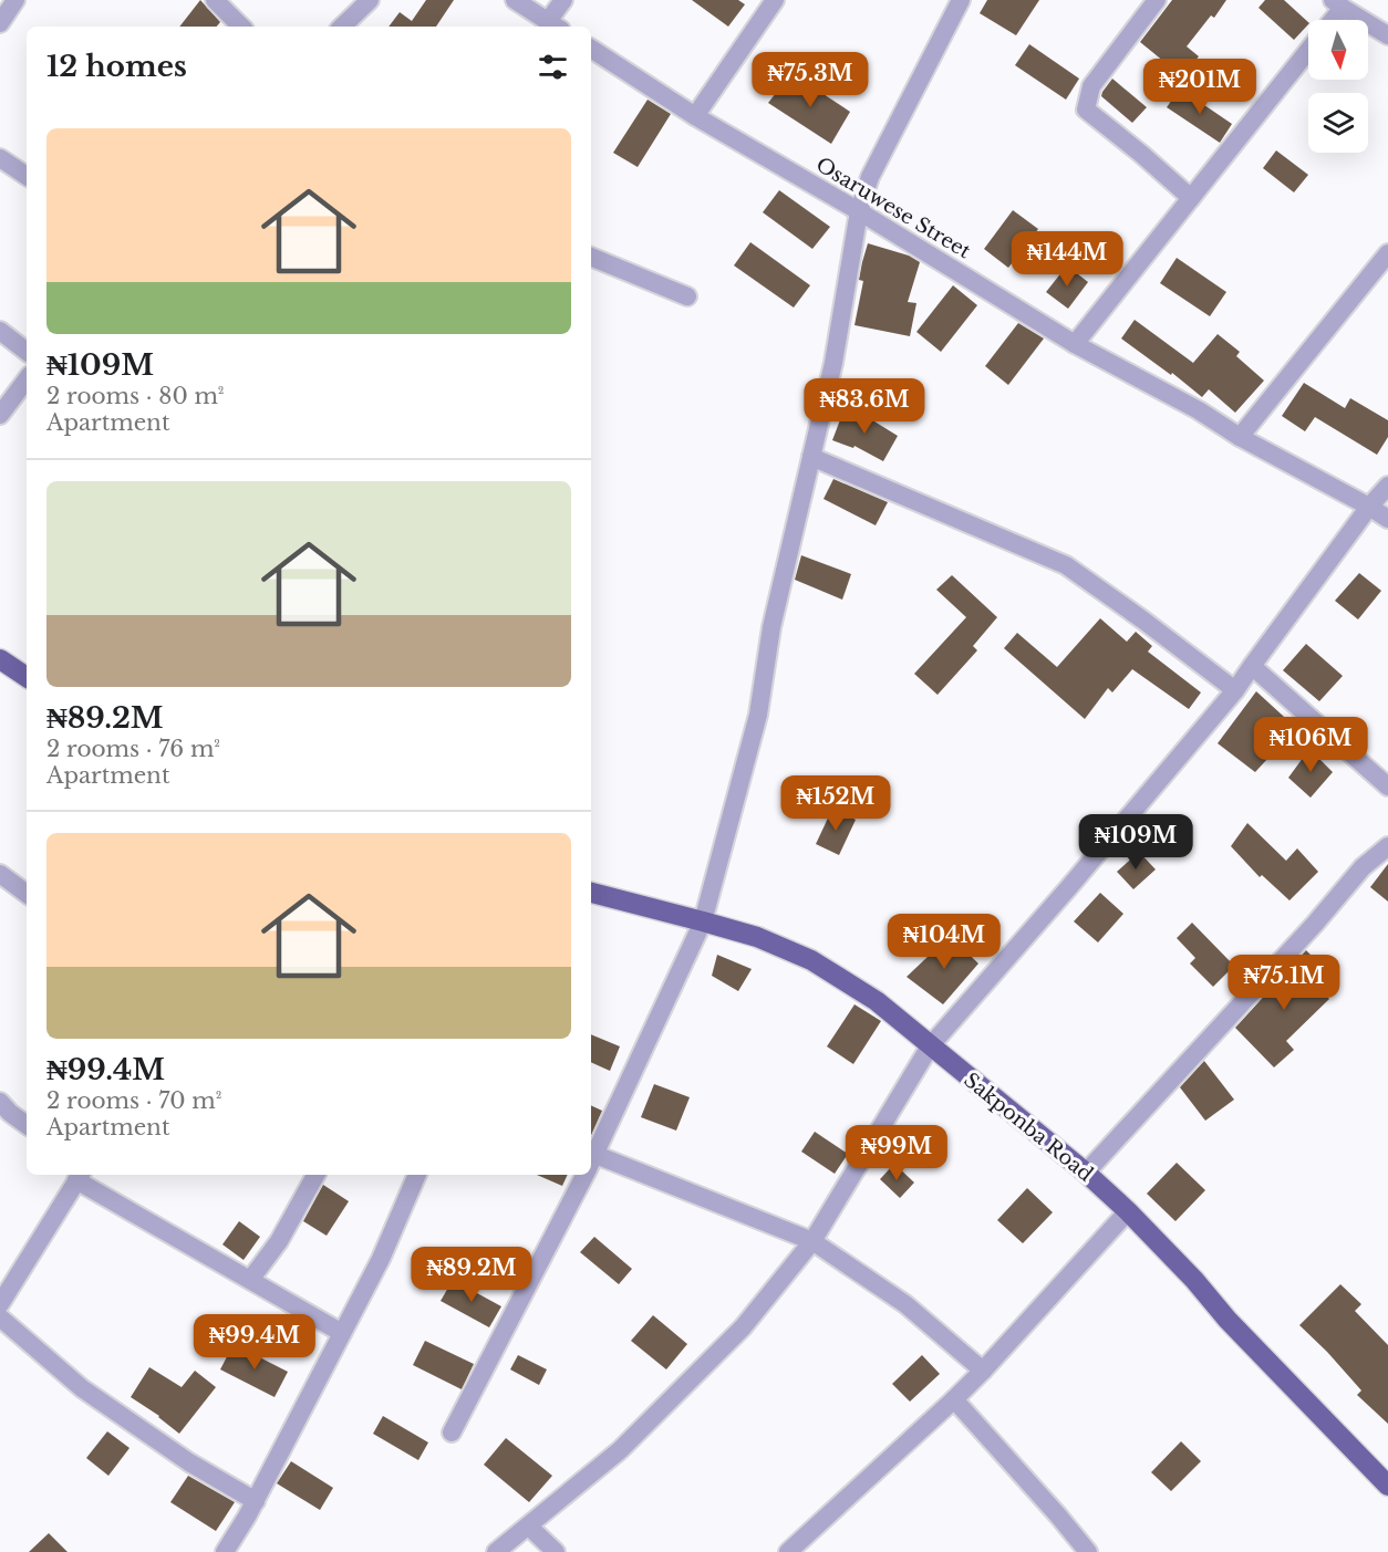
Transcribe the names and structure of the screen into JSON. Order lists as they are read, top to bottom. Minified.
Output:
{"streets":{"main road":["Sakponba Road"],"street":["Osaruwese Street"]},"north":"bottom","page":{"heading":"12 homes","price":["₦75.3M","₦201M","₦144M","₦83.6M","₦106M","₦152M","₦109M","₦104M","₦75.1M","₦99M","₦89.2M","₦99.4M"],"list":[{"name":"₦109M","note":"2 rooms · 80 m² · Apartment"},{"name":"₦89.2M","note":"2 rooms · 76 m² · Apartment"},{"name":"₦99.4M","note":"2 rooms · 70 m² · Apartment"}]}}
